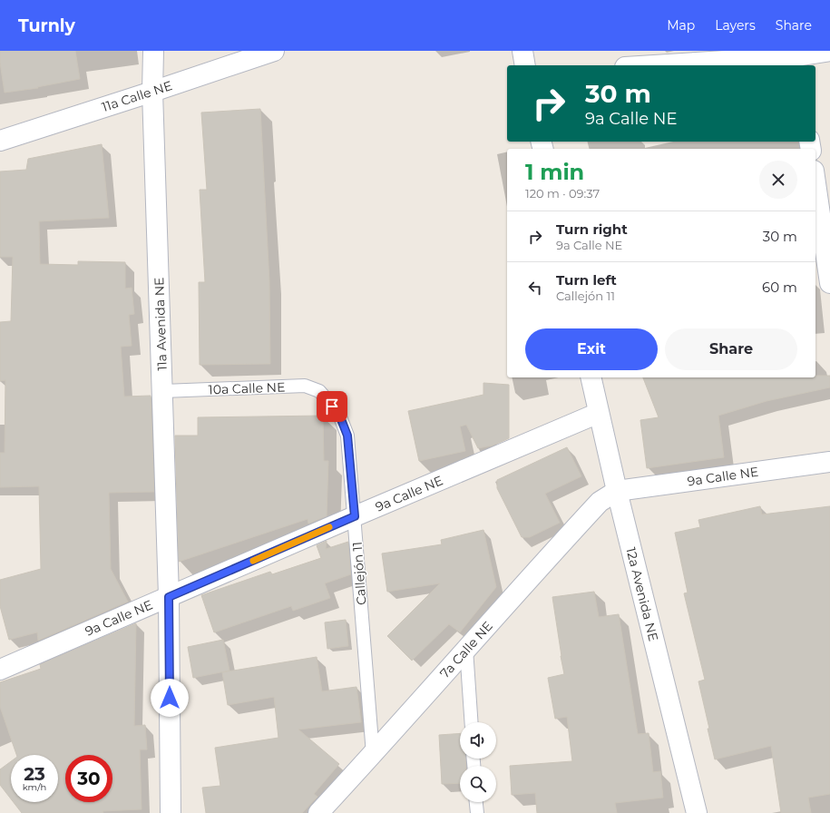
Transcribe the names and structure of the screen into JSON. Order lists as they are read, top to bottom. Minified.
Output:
{"streets":{"street":["11a Calle NE","11a Avenida NE","9a Calle NE","12a Avenida NE","7a Calle NE"],"lane":["10a Calle NE","Callejón 11"]},"crossings":[["11a Calle NE","11a Avenida NE"],["11a Avenida NE","10a Calle NE"],["11a Avenida NE","9a Calle NE"],["10a Calle NE","Callejón 11"],["9a Calle NE","Callejón 11"],["9a Calle NE","12a Avenida NE"],["9a Calle NE","7a Calle NE"],["Callejón 11","7a Calle NE"],["12a Avenida NE","7a Calle NE"]],"page":{"header":"Turnly","nav":["Map","Layers","Share"],"turn":["30 m","9a Calle NE"],"heading":["1 min","120 m · 09:37"],"list":[{"name":"Turn right","note":"9a Calle NE","value":"30 m"},{"name":"Turn left","note":"Callejón 11","value":"60 m"}],"buttons":["Exit","Share"],"speed":"23 km/h","limit":"30"}}
